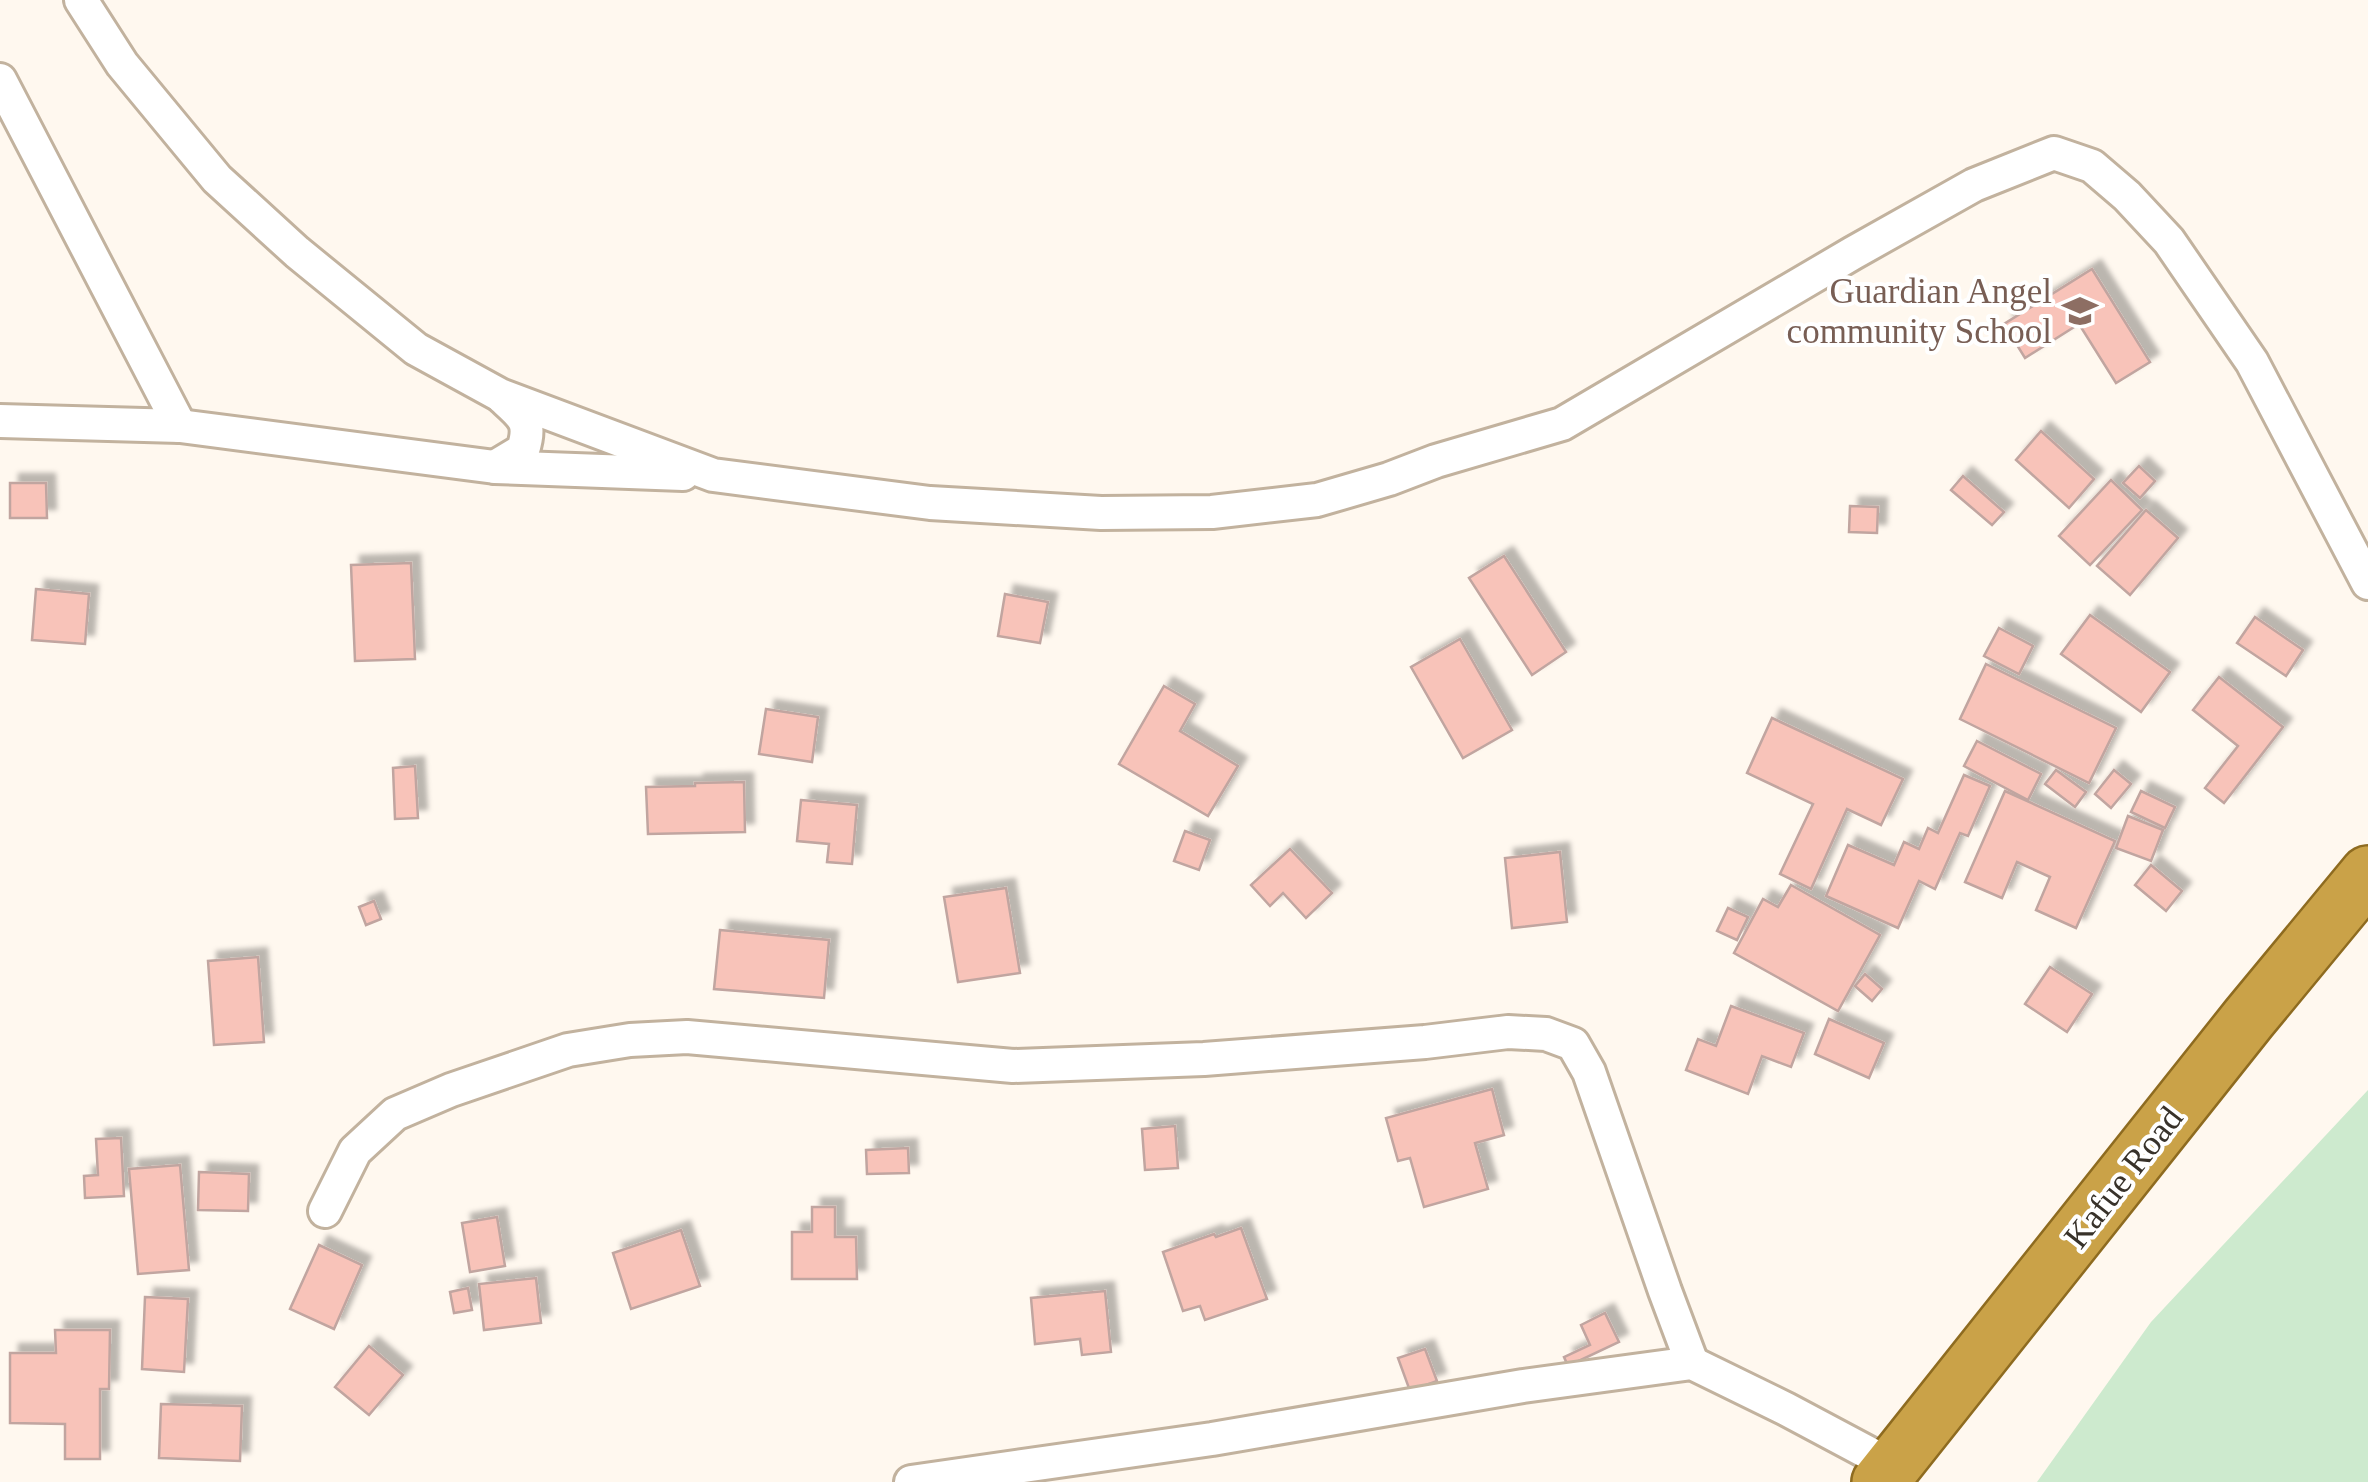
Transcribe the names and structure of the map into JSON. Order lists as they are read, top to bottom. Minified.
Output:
{"streets":{"highway":["Kafue Road"]},"places":{"school or university":["Guardian Angel community School"]}}
